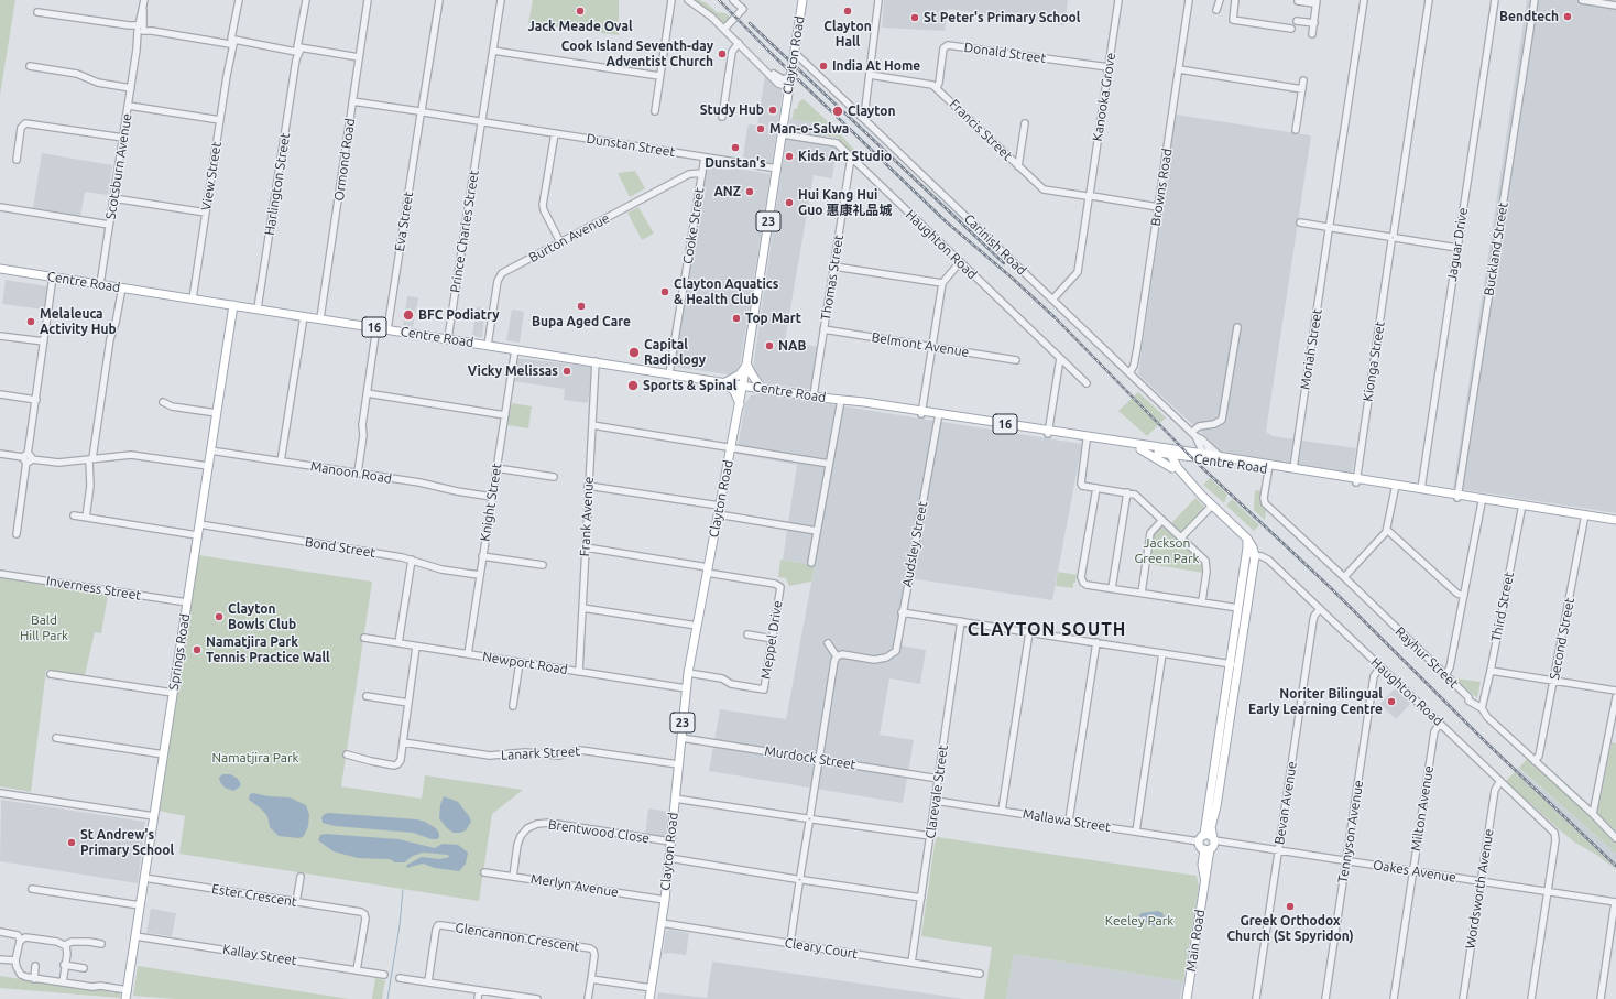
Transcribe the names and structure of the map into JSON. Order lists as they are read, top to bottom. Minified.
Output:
{"streets":{"main road":["Clayton Road","23","Centre Road","16","Springs Road","Main Road"],"street":["Donald Street","Kanooka Grove","Francis Street","Dunstan Street","Ormond Road","Scotsburn Avenue","View Street","Harlington Street","Browns Road","Eva Street","Cooke Street","Prince Charles Street","Burton Avenue","Haughton Road","Carinish Road","Jaguar Drive","Buckland Street","Thomas Street","Belmont Avenue","Moriah Street","Kionga Street","Manoon Road","Knight Street","Frank Avenue","Audsley Street","Bond Street","Inverness Street","Third Street","Second Street","Meppel Drive","Rayhur Street","Newport Road","Lanark Street","Murdock Street","Clarevale Street","Bevan Avenue","Milton Avenue","Mallawa Street","Brentwood Close","Tennyson Avenue","Oakes Avenue","Merlyn Avenue","Wordsworth Avenue","Ester Crescent","Glencannon Crescent","Cleary Court","Kallay Street"]},"crossings":[["Donald Street","Kanooka Grove"],["Donald Street","Francis Street"],["Clayton Road","Dunstan Street"],["Clayton Road","Haughton Road"],["Clayton Road","Carinish Road"],["Clayton Road","Centre Road"],["Clayton Road","Meppel Drive"],["Clayton Road","Newport Road"],["Clayton Road","Lanark Street"],["Clayton Road","Murdock Street"],["Clayton Road","Brentwood Close"],["Clayton Road","Merlyn Avenue"],["Clayton Road","Cleary Court"],["Kanooka Grove","Francis Street"],["Kanooka Grove","Carinish Road"],["Francis Street","Browns Road"],["Dunstan Street","Ormond Road"],["Dunstan Street","Eva Street"],["Dunstan Street","Cooke Street"],["Dunstan Street","Prince Charles Street"],["Ormond Road","Centre Road"],["Scotsburn Avenue","Centre Road"],["View Street","Centre Road"],["Harlington Street","Centre Road"],["Browns Road","Carinish Road"],["Eva Street","Centre Road"],["Cooke Street","Burton Avenue"],["Cooke Street","Centre Road"],["Prince Charles Street","Centre Road"],["Burton Avenue","Centre Road"],["Haughton Road","Thomas Street"],["Haughton Road","Bevan Avenue"],["Haughton Road","Milton Avenue"],["Haughton Road","Tennyson Avenue"],["Haughton Road","Oakes Avenue"],["Haughton Road","Wordsworth Avenue"],["Carinish Road","Centre Road"],["Jaguar Drive","Centre Road"],["Buckland Street","Centre Road"],["Thomas Street","Centre Road"],["Thomas Street","Belmont Avenue"],["Centre Road","Moriah Street"],["Centre Road","Kionga Street"],["Centre Road","Knight Street"],["Centre Road","Frank Avenue"],["Centre Road","Audsley Street"],["Centre Road","Third Street"],["Centre Road","Second Street"],["Centre Road","Springs Road"],["Centre Road","Rayhur Street"],["Manoon Road","Knight Street"],["Manoon Road","Springs Road"],["Knight Street","Bond Street"],["Knight Street","Newport Road"],["Frank Avenue","Newport Road"],["Bond Street","Springs Road"],["Inverness Street","Springs Road"],["Third Street","Rayhur Street"],["Second Street","Rayhur Street"],["Springs Road","Ester Crescent"],["Springs Road","Kallay Street"],["Murdock Street","Clarevale Street"],["Clarevale Street","Mallawa Street"],["Clarevale Street","Cleary Court"],["Bevan Avenue","Oakes Avenue"],["Milton Avenue","Oakes Avenue"],["Mallawa Street","Oakes Avenue"],["Mallawa Street","Main Road"],["Brentwood Close","Merlyn Avenue"],["Tennyson Avenue","Oakes Avenue"],["Oakes Avenue","Wordsworth Avenue"],["Oakes Avenue","Main Road"],["Ester Crescent","Kallay Street"]],"districts":["CLAYTON SOUTH"],"parks":["Jackson Green Park","Bald Hill Park","Namatjira Park","Keeley Park"],"places":["Jack Meade Oval","Clayton Hall","Bendtech","St Peter's Primary School","Cook Island Seventh-day Adventist Church","India At Home","Study Hub","Clayton","Man-o-Salwa","Dunstan's","Kids Art Studio","ANZ","Hui Kang Hui Guo 惠康礼品城","Clayton Aquatics & Health Club","Bupa Aged Care","BFC Podiatry","Top Mart","Melaleuca Activity Hub","NAB","Capital Radiology","Vicky Melissas","Sports & Spinal","Clayton Bowls Club","Namatjira Park Tennis Practice Wall","Noriter Bilingual Early Learning Centre","St Andrew's Primary School","Greek Orthodox Church (St Spyridon)"]}
